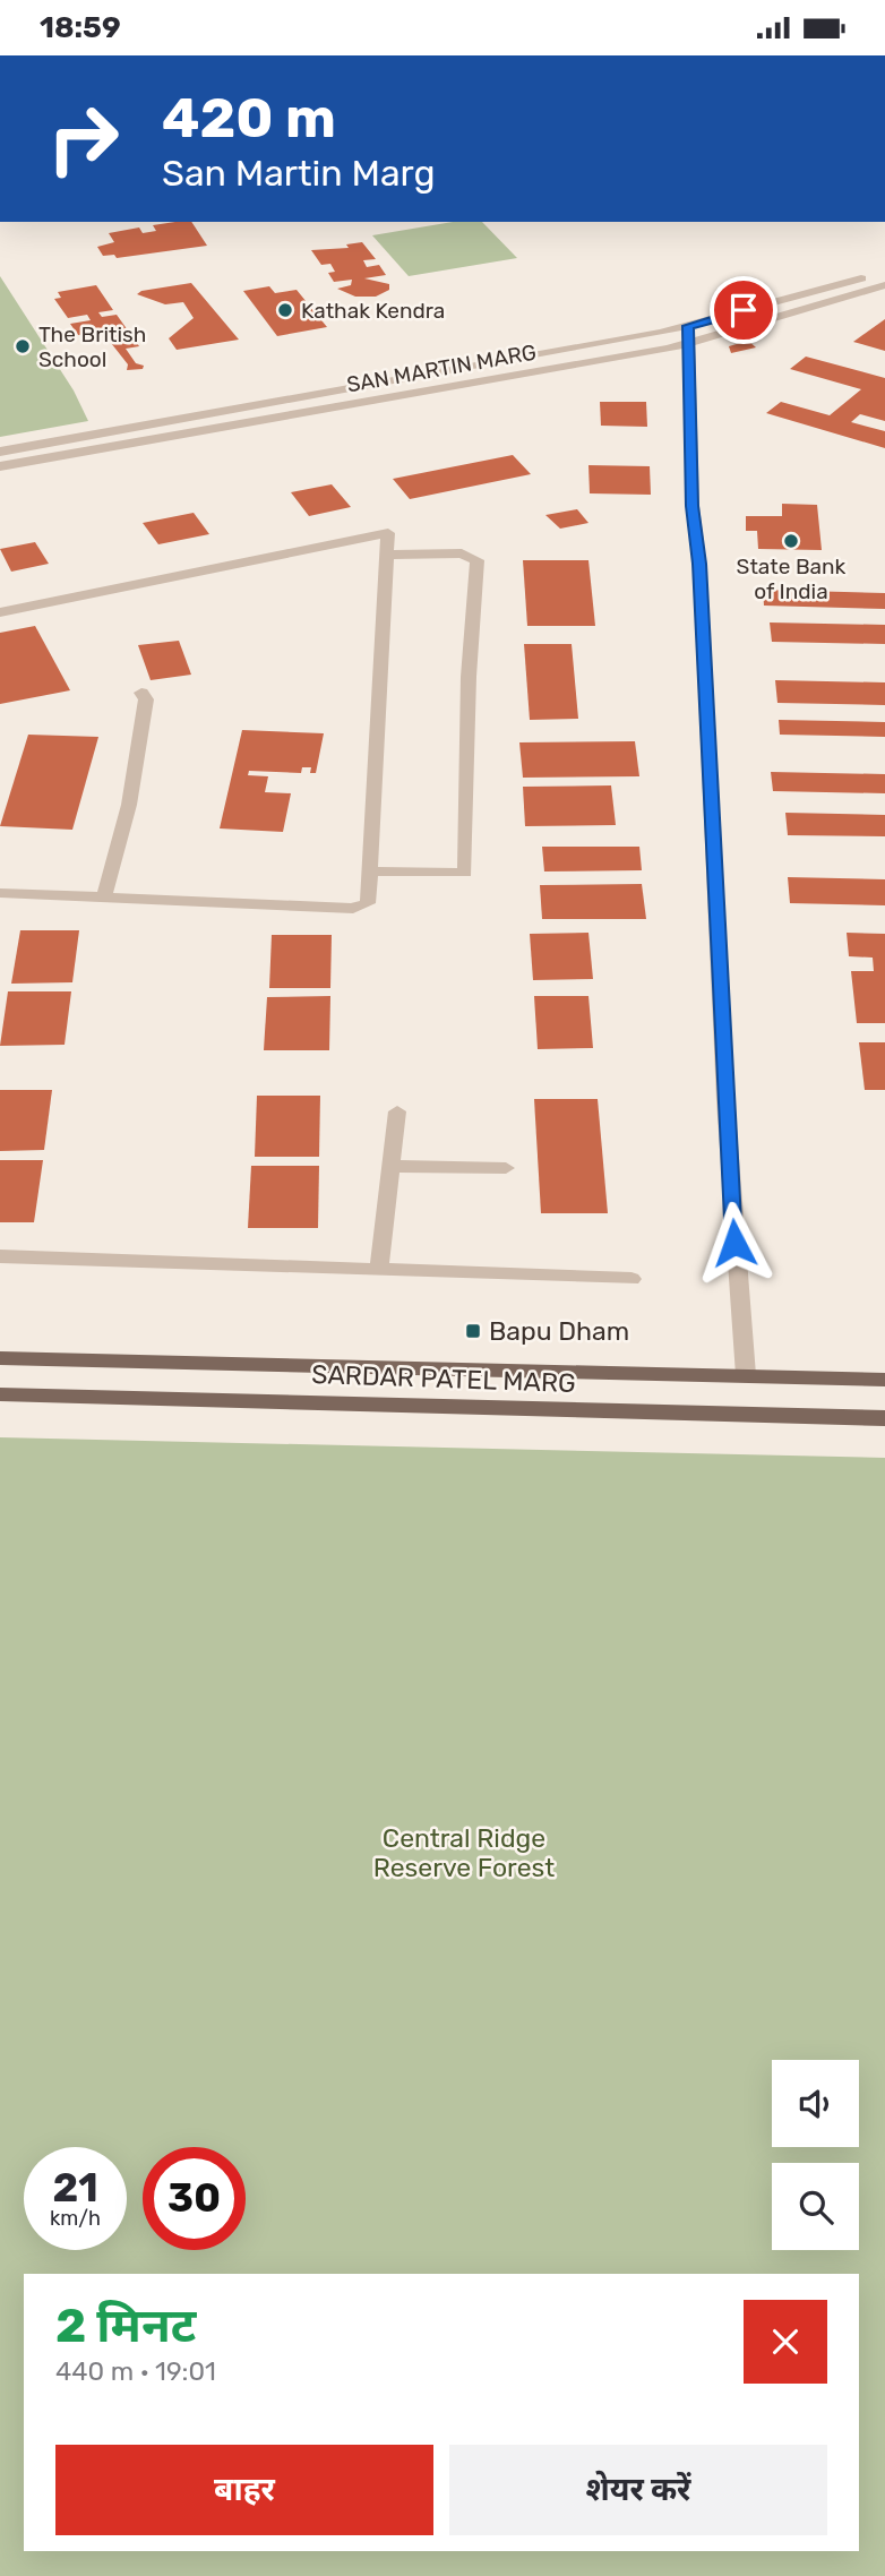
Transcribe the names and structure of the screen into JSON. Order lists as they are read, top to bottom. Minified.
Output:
{"streets":{"main road":["SARDAR PATEL MARG"],"street":["SAN MARTIN MARG"]},"parks":["Central Ridge Reserve Forest"],"places":{"other":["Kathak Kendra","The British School","State Bank of India"],"transit":["Bapu Dham"]},"page":{"status":"18:59","turn":["420 m","San Martin Marg"],"speed":"21 km/h","limit":"30","heading":["2 मिनट","440 m · 19:01"],"buttons":["बाहर","शेयर करें"]}}
